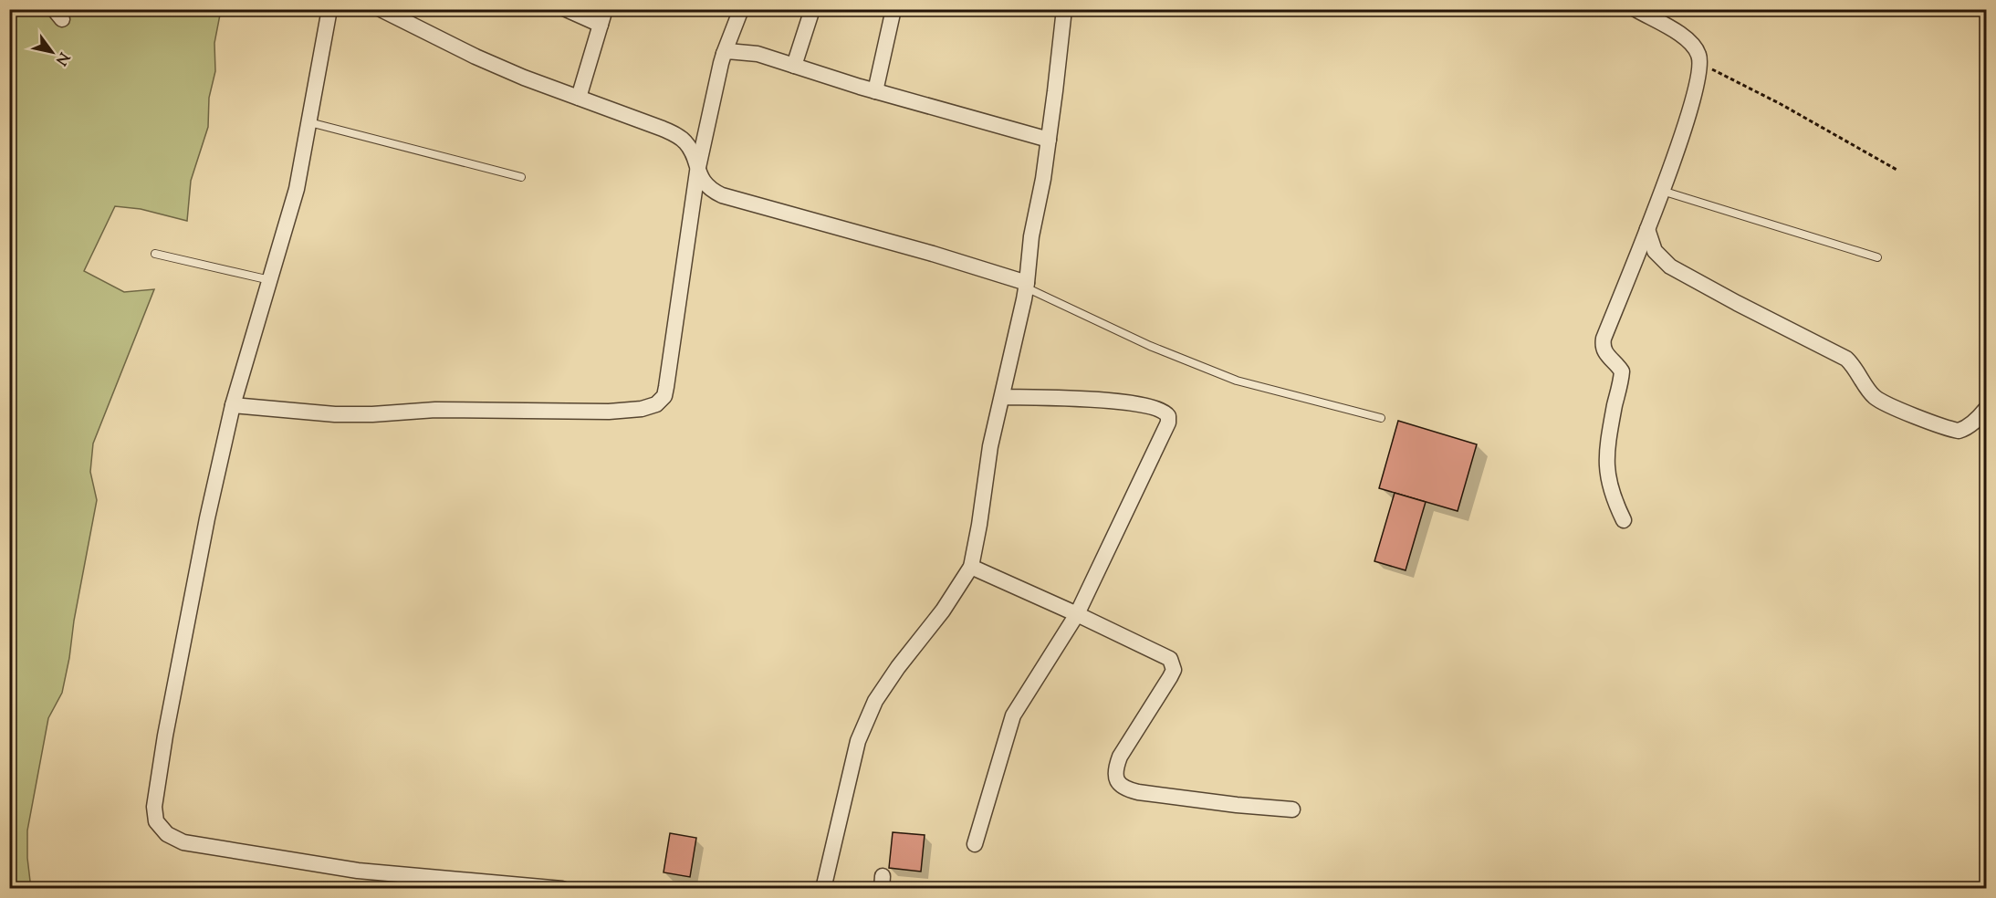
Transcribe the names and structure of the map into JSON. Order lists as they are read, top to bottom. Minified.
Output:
{"north":"bottom right"}
